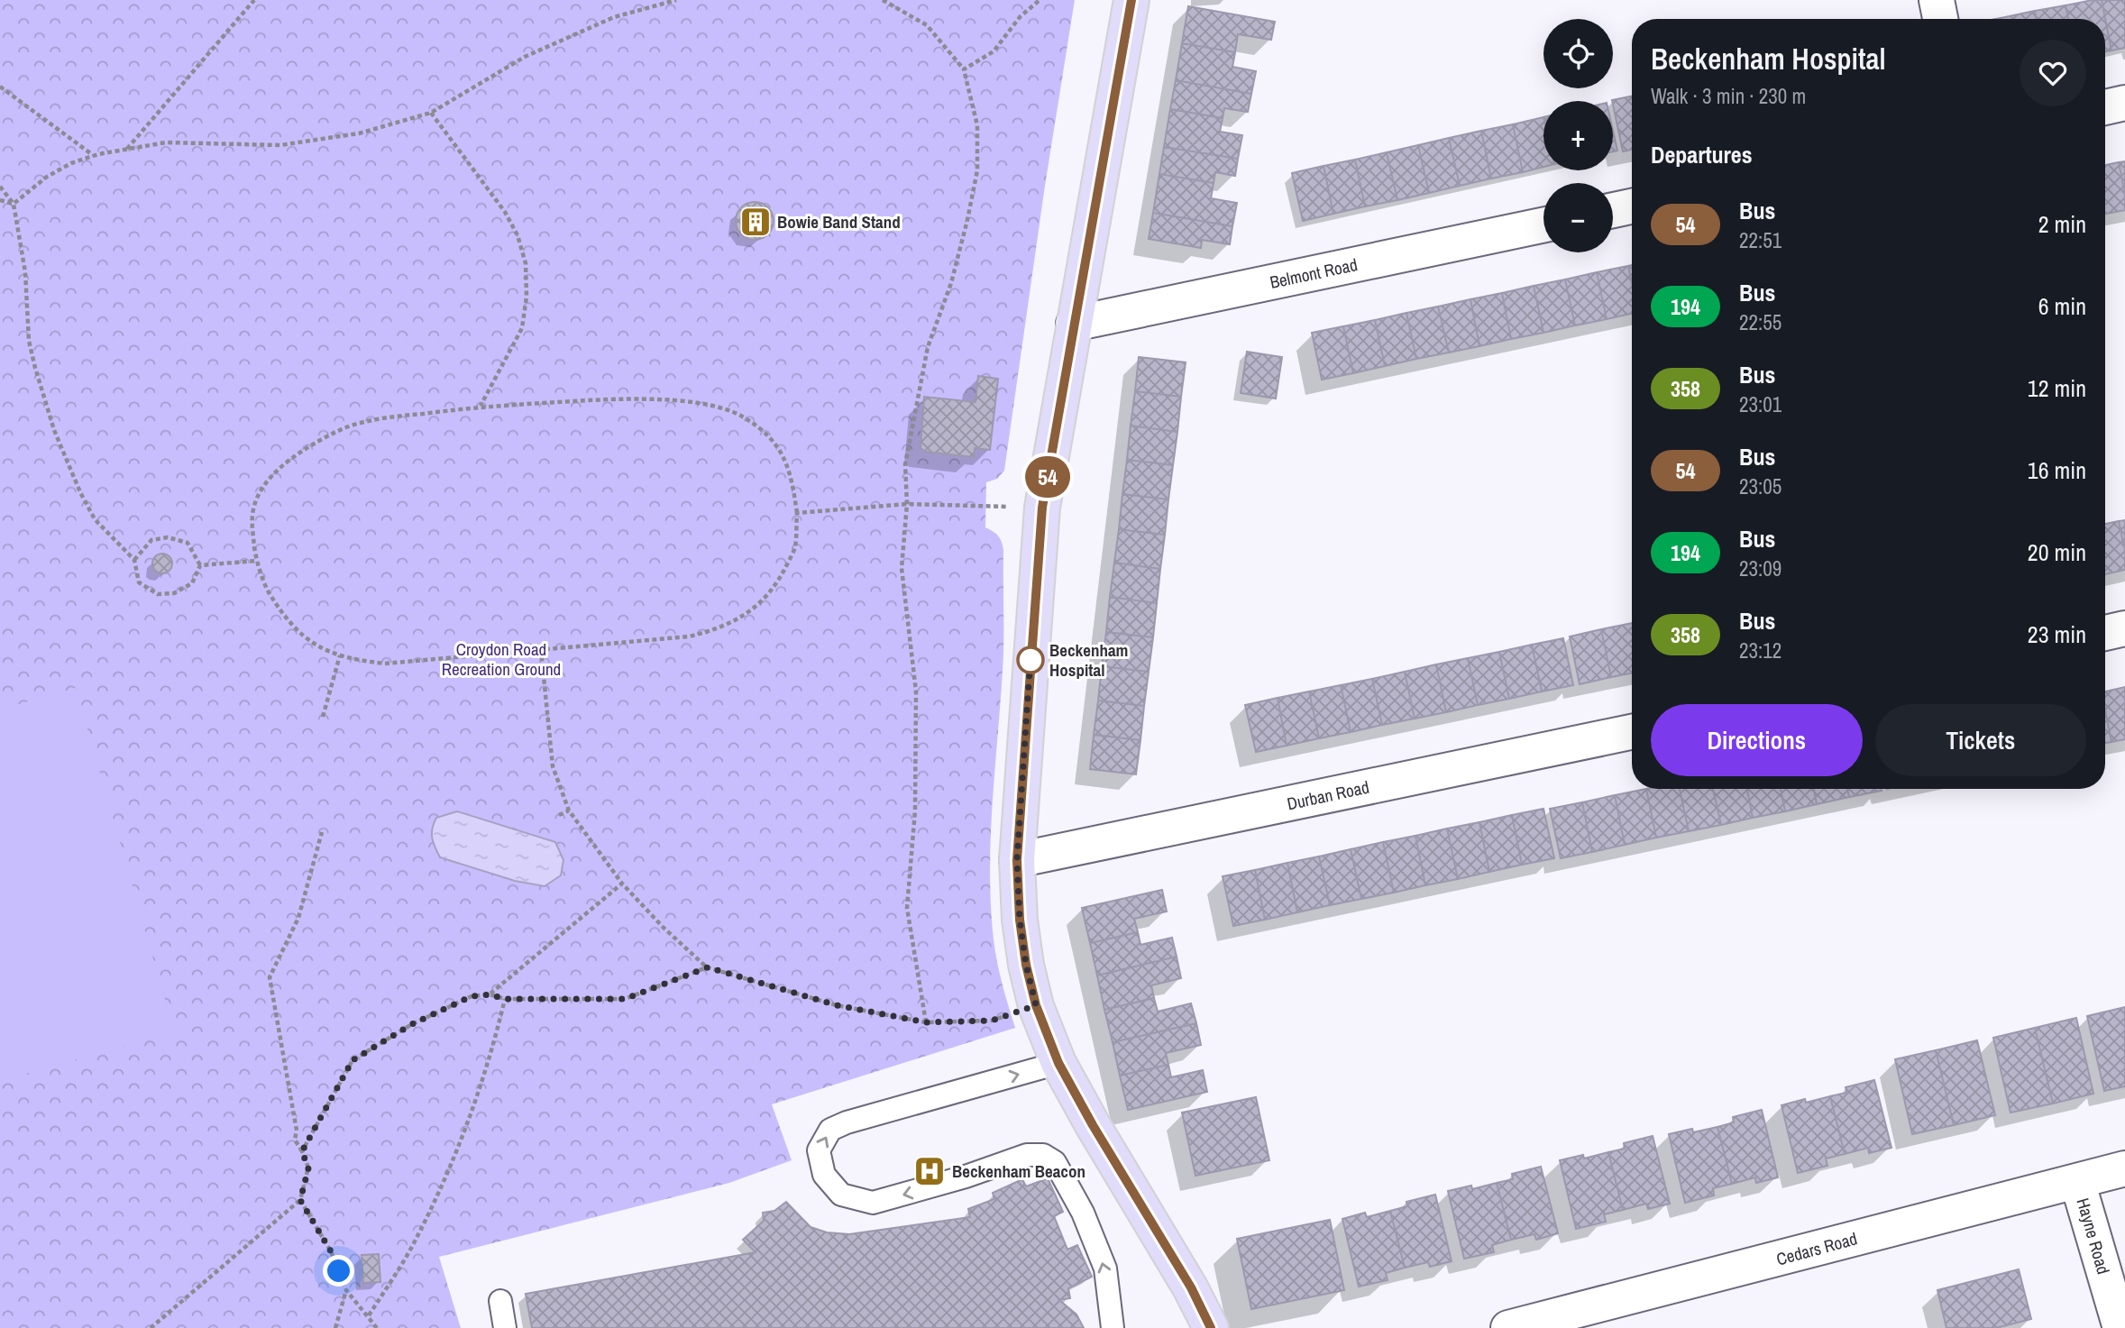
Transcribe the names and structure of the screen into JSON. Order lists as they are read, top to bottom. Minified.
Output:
{"streets":{"street":["Belmont Road","Durban Road","Hayne Road","Cedars Road"]},"crossings":[["Hayne Road","Cedars Road"]],"parks":["Croydon Road Recreation Ground"],"places":{"building":["Bowie Band Stand"],"other":["Beckenham Hospital"],"hospital":["Beckenham Beacon"]},"lines":["bus line 54"],"page":{"on_map":"54","map_buttons":["+","−"],"heading":[["Beckenham Hospital","Walk · 3 min · 230 m"],"Departures"],"list":[{"mark":"54","name":"Bus","note":"22:51","value":"2 min"},{"mark":"194","name":"Bus","note":"22:55","value":"6 min"},{"mark":"358","name":"Bus","note":"23:01","value":"12 min"},{"mark":"54","name":"Bus","note":"23:05","value":"16 min"},{"mark":"194","name":"Bus","note":"23:09","value":"20 min"},{"mark":"358","name":"Bus","note":"23:12","value":"23 min"}],"buttons":["Directions","Tickets"]}}
